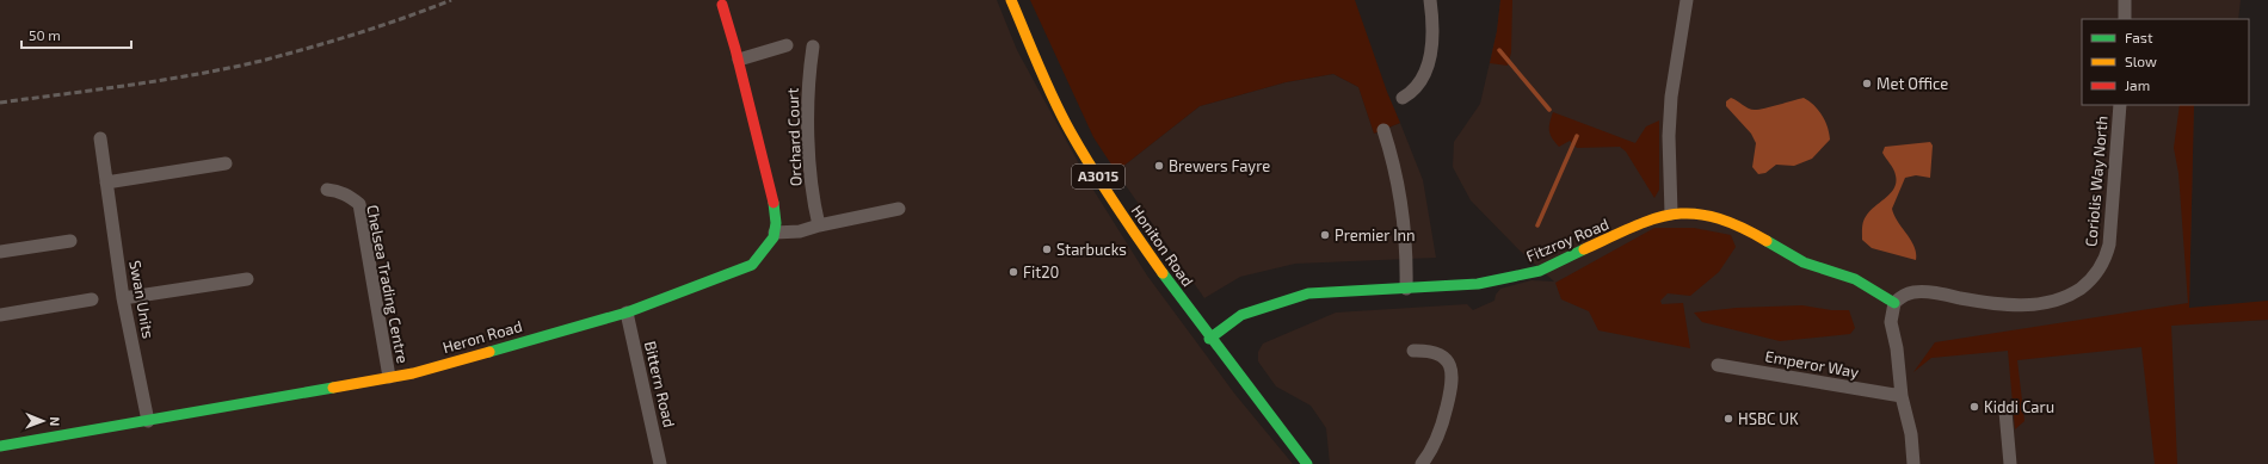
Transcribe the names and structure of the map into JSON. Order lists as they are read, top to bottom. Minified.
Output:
{"streets":{"street":["Orchard Court","A3015","Coriolis Way North","Fitzroy Road","Honiton Road","Chelsea Trading Centre","Swan Units","Heron Road","Emperor Way","Bittern Road"]},"crossings":[["Coriolis Way North","Fitzroy Road"],["Fitzroy Road","Honiton Road"],["Chelsea Trading Centre","Heron Road"],["Swan Units","Heron Road"],["Heron Road","Bittern Road"]],"places":["Met Office","Brewers Fayre","Premier Inn","Starbucks","Fit20","Kiddi Caru","HSBC UK"],"legend":["Fast","Slow","Jam"],"scale_bar":"50 m","north":"right"}
